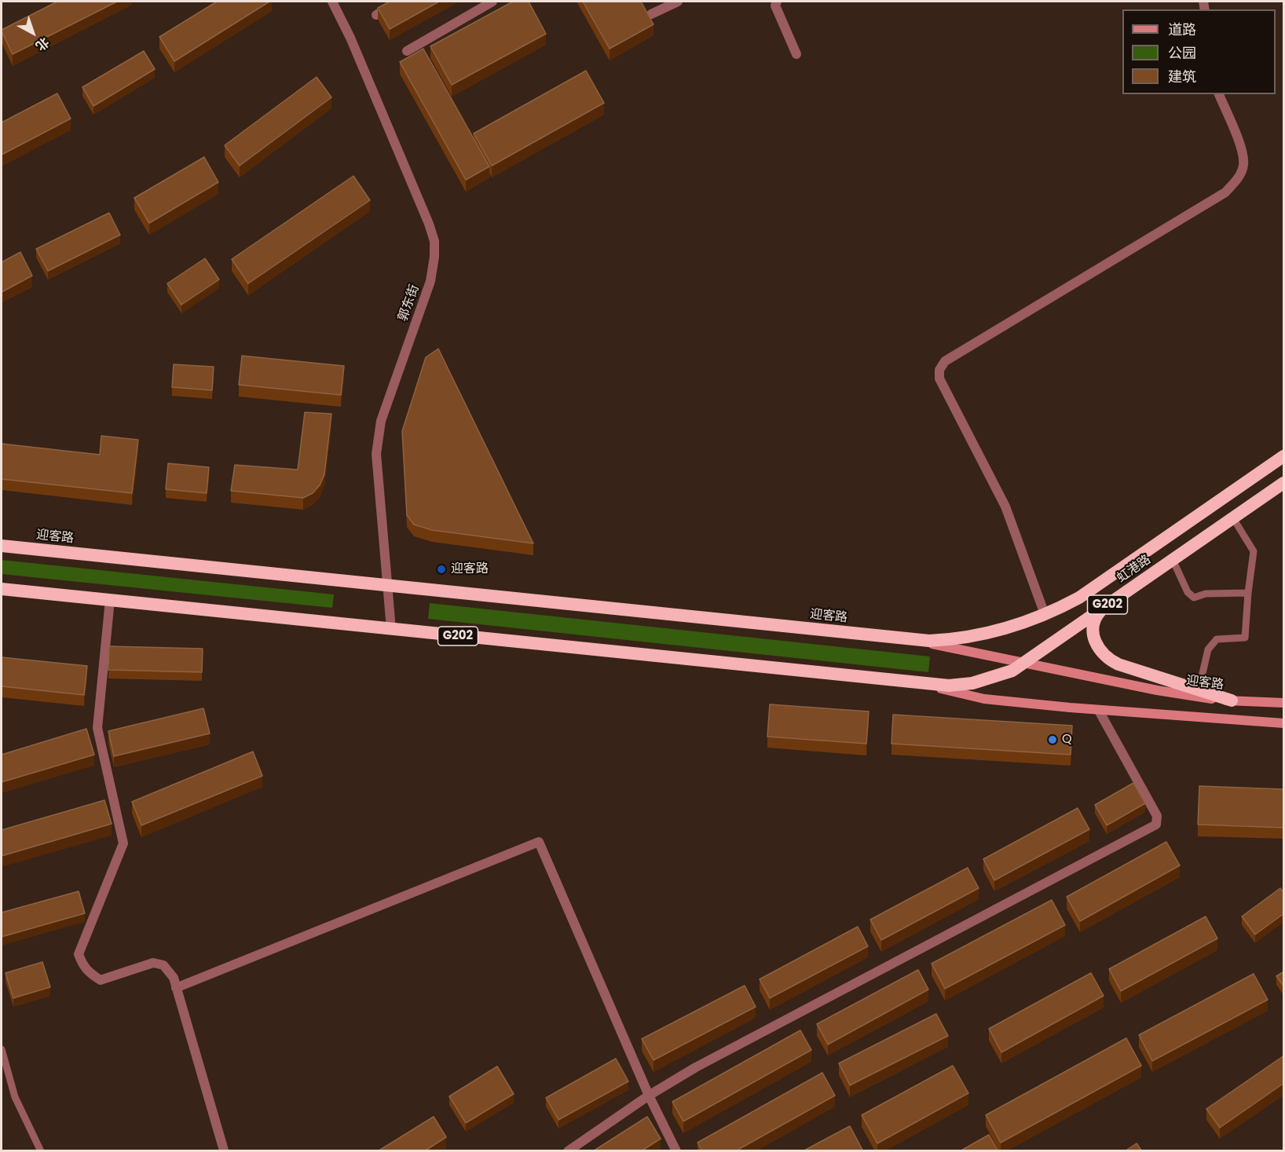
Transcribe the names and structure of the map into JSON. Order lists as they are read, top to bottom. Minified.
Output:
{"streets":{"highway":["迎客路","虹港路","G202"],"street":["郭东街"]},"crossings":[["郭东街","迎客路"],["郭东街","G202"],["迎客路","虹港路"],["虹港路","G202"]],"places":["迎客路","Q"],"legend":["道路","公园","建筑"],"north":"bottom right"}
